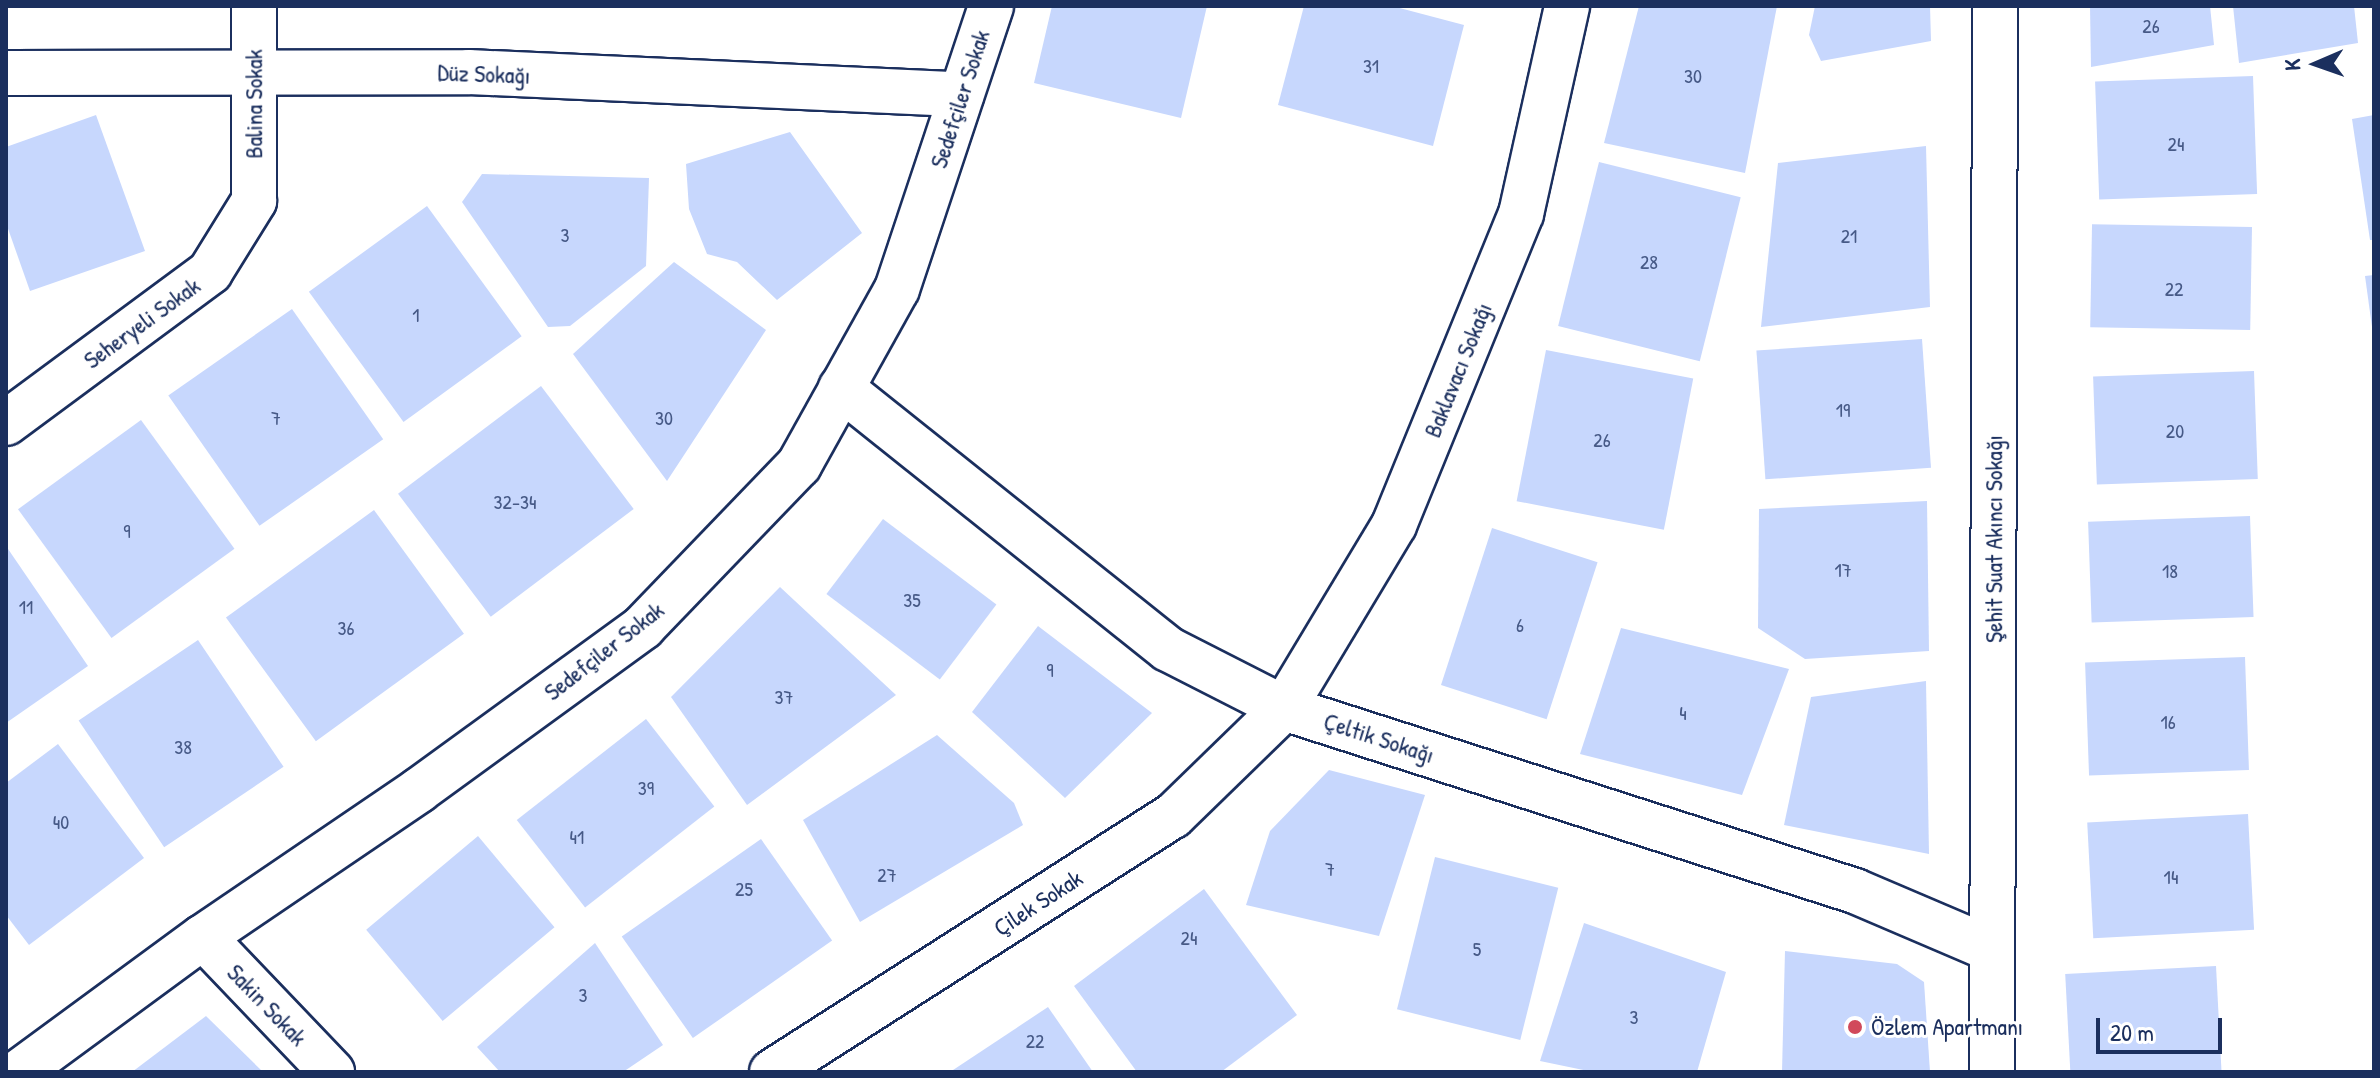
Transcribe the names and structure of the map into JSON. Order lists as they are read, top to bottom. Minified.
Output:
{"streets":{"street":["Düz Sokağı","Sedefçiler Sokak","Balina Sokak","Seheryeli Sokak","Baklavacı Sokağı","Şehit Suat Akıncı Sokağı","Çeltik Sokağı","Çilek Sokak","Sakin Sokak"]},"crossings":[["Düz Sokağı","Sedefçiler Sokak"],["Düz Sokağı","Balina Sokak"],["Sedefçiler Sokak","Çeltik Sokağı"],["Sedefçiler Sokak","Sakin Sokak"],["Balina Sokak","Seheryeli Sokak"],["Baklavacı Sokağı","Çeltik Sokağı"],["Baklavacı Sokağı","Çilek Sokak"],["Şehit Suat Akıncı Sokağı","Çeltik Sokağı"],["Çeltik Sokağı","Çilek Sokak"]],"places":["Özlem Apartmanı"],"house_numbers":["26","31","30","24","3","21","28","22","1","19","7","30","20","26","32-34","9","17","18","35","11","6","36","9","37","4","16","38","39","40","41","7","27","14","25","24","5","3","3","22"],"scale_bar":"20 m","north":"left"}
